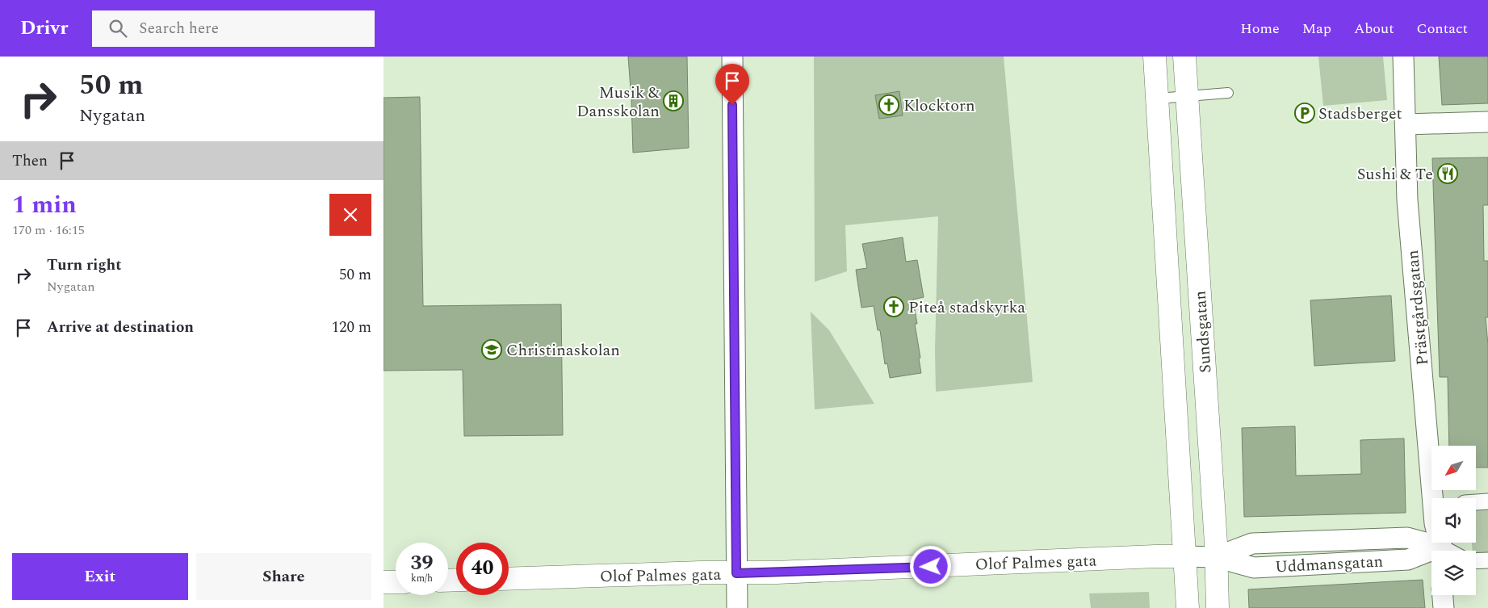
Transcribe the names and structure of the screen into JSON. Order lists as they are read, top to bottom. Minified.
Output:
{"streets":{"main road":["Sundsgatan","Olof Palmes gata"],"street":["Prästgårdsgatan","Uddmansgatan"]},"crossings":[["Prästgårdsgatan","Uddmansgatan"],["Sundsgatan","Olof Palmes gata"],["Sundsgatan","Uddmansgatan"],["Olof Palmes gata","Uddmansgatan"]],"places":{"building":["Musik & Dansskolan"],"church":["Klocktorn","Piteå stadskyrka"],"parking":["Stadsberget"],"restaurant":["Sushi & Te"],"school or university":["Christinaskolan"]},"north":"bottom left","page":{"header":"Drivr","search":"Search here","nav":["Home","Map","About","Contact"],"turn":["50 m","Nygatan"],"then":"Then","heading":["1 min","170 m · 16:15"],"list":[{"name":"Turn right","note":"Nygatan","value":"50 m"},{"name":"Arrive at destination","value":"120 m"}],"speed":"39 km/h","limit":"40","buttons":["Exit","Share"]}}
